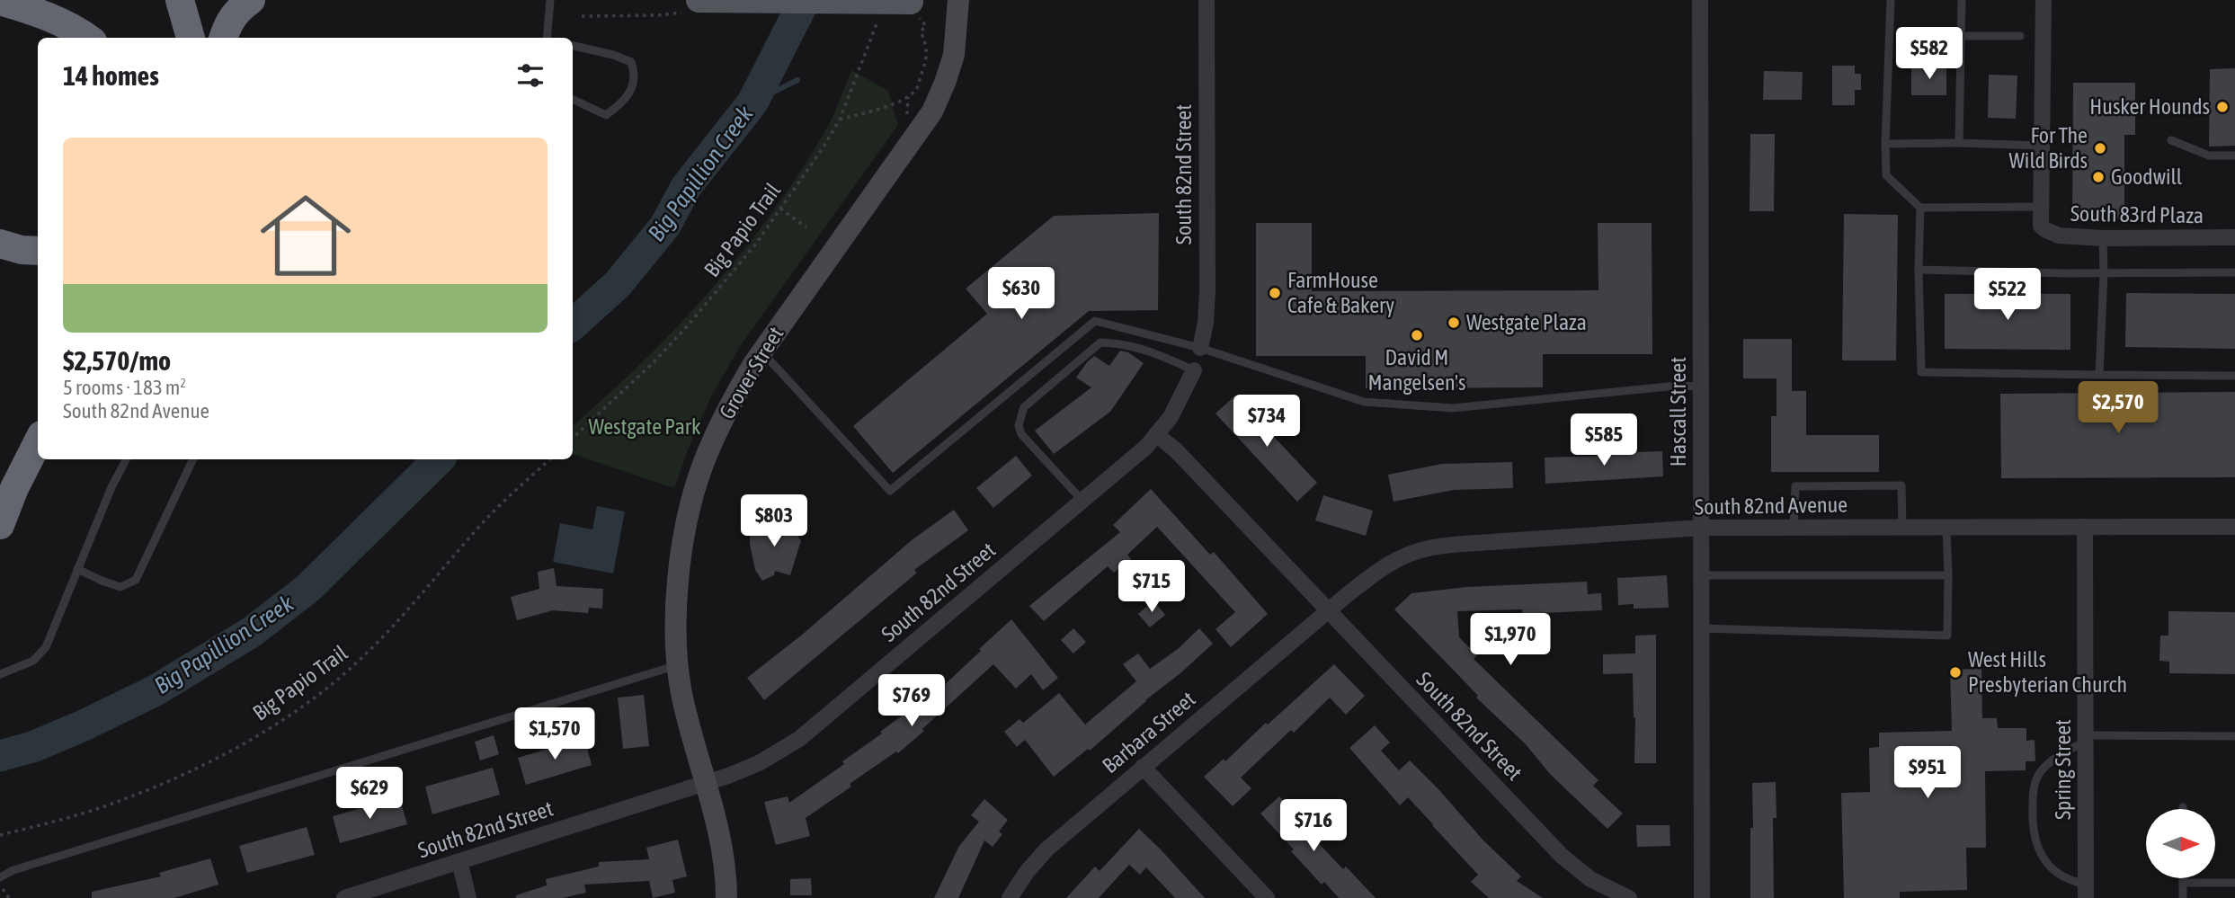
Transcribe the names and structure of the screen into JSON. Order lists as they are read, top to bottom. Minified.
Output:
{"streets":{"street":["South 82nd Street","South 83rd Plaza","Grover Street","Hascall Street","South 82nd Avenue","Barbara Street","Spring Street"],"path":["Big Papio Trail"]},"crossings":[["South 82nd Street","Grover Street"],["South 82nd Street","South 82nd Avenue"],["South 82nd Street","Barbara Street"],["Hascall Street","South 82nd Avenue"],["South 82nd Avenue","Barbara Street"],["South 82nd Avenue","Spring Street"]],"water":["Big Papillion Creek"],"parks":["Westgate Park"],"places":["Husker Hounds","For The Wild Birds","Goodwill","FarmHouse Cafe & Bakery","Westgate Plaza","David M Mangelsen's","West Hills Presbyterian Church"],"north":"right","page":{"price":["$582","$630","$522","$2,570","$734","$585","$803","$715","$1,970","$769","$1,570","$951","$629","$716"],"heading":"14 homes","list":[{"name":"$2,570/mo","note":"5 rooms · 183 m² · South 82nd Avenue"}]}}
